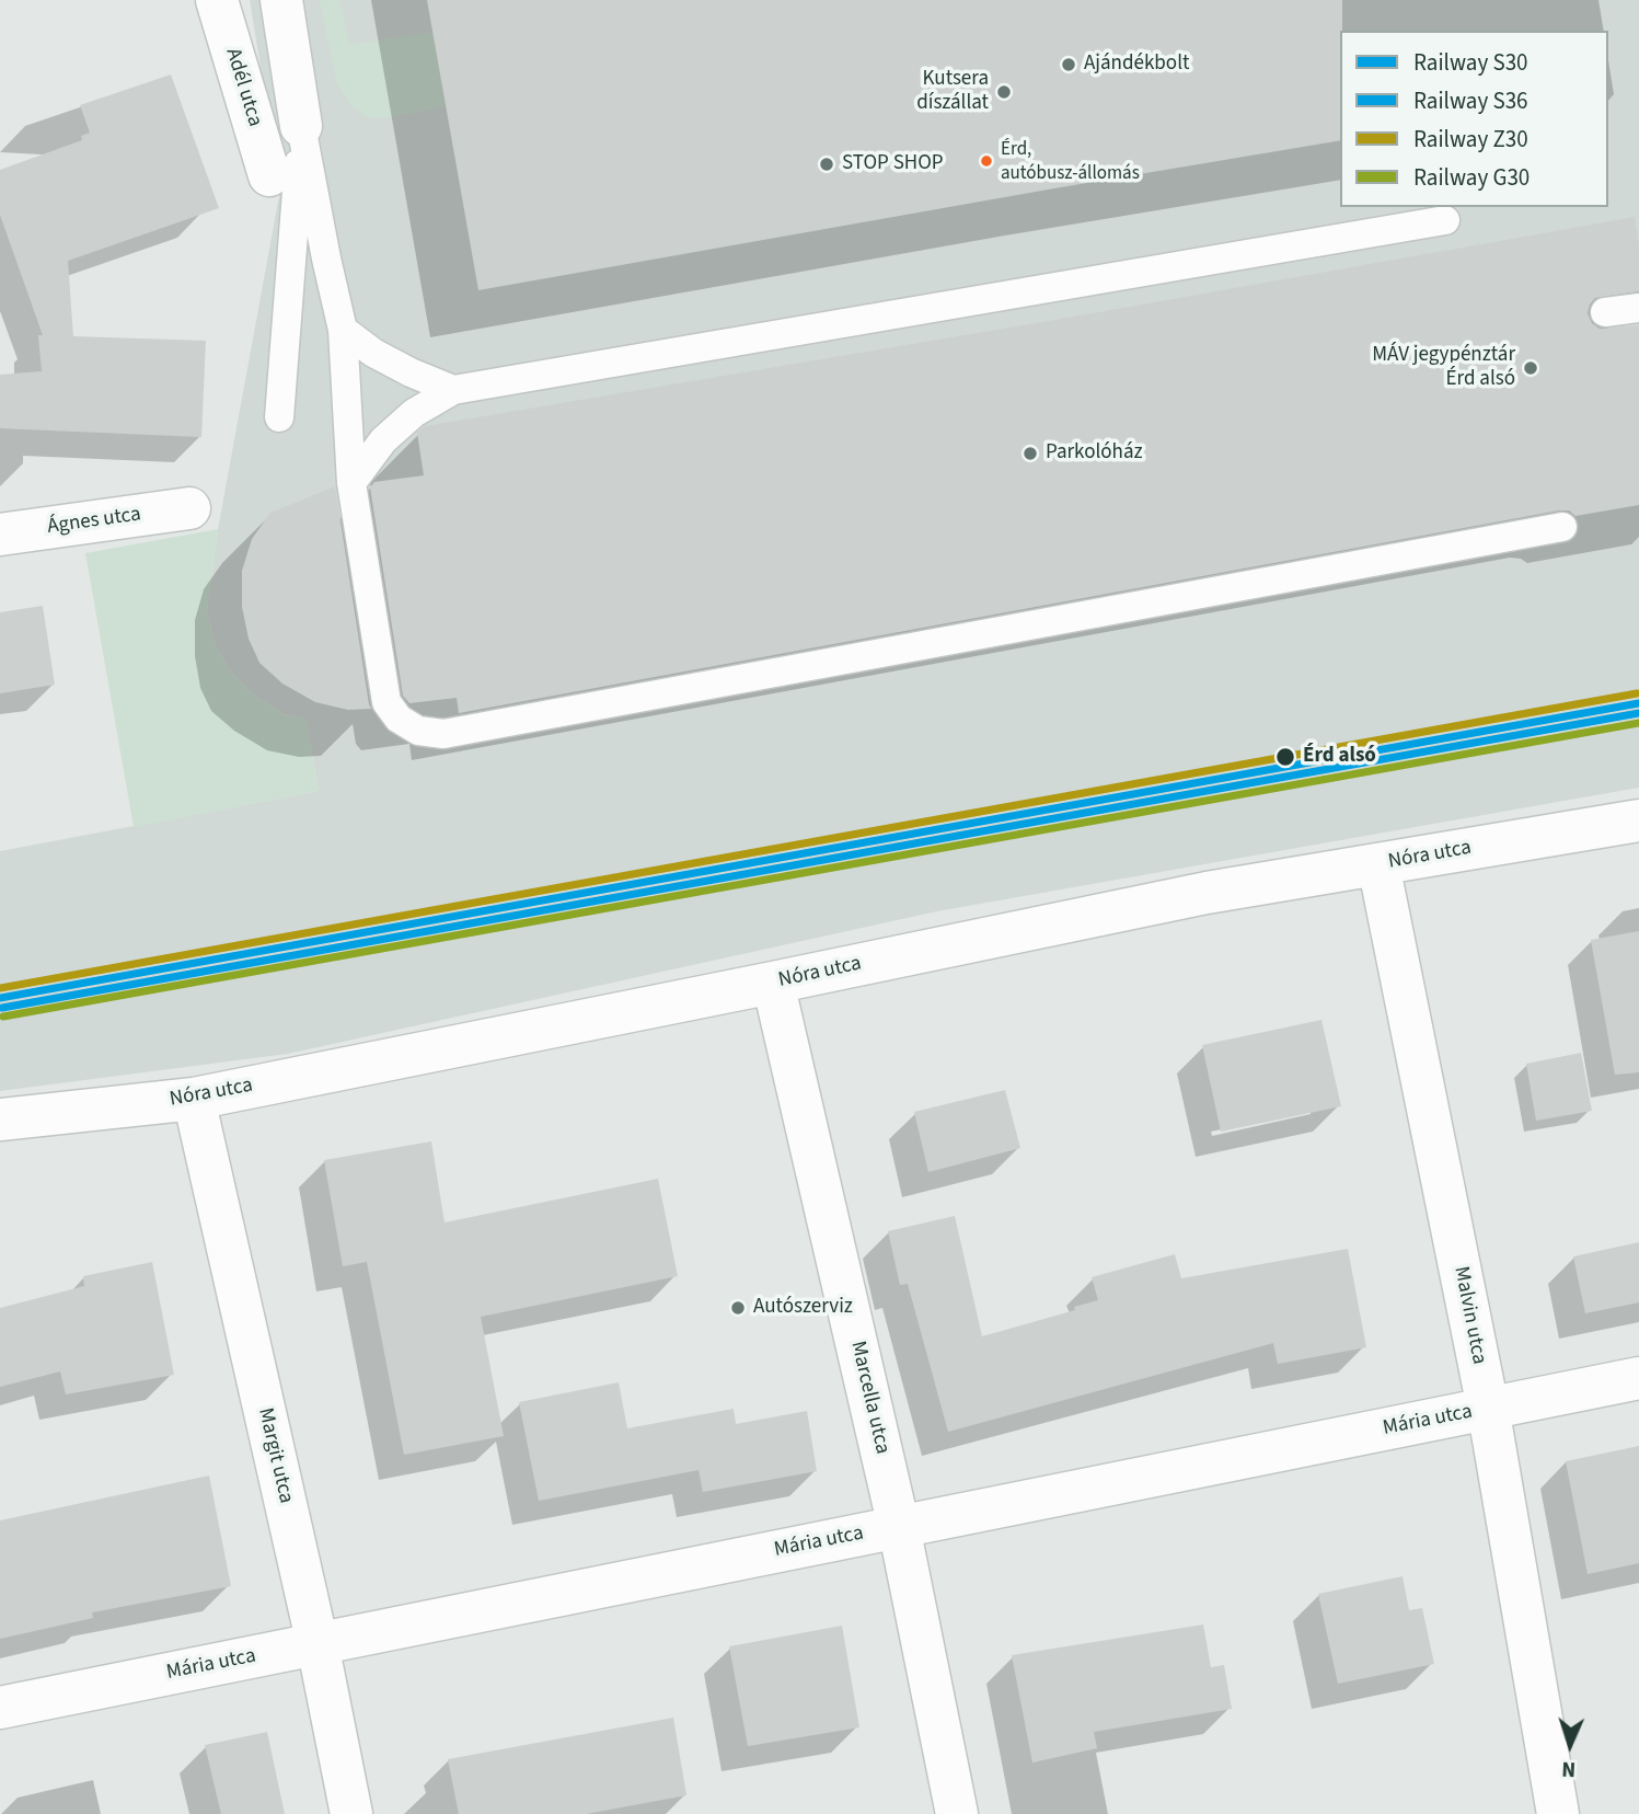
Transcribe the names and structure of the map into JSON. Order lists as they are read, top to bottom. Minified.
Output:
{"streets":{"street":["Adél utca","Ágnes utca","Nóra utca","Malvin utca","Marcella utca","Mária utca","Margit utca"]},"crossings":[["Nóra utca","Malvin utca"],["Nóra utca","Marcella utca"],["Nóra utca","Margit utca"],["Malvin utca","Mária utca"],["Marcella utca","Mária utca"],["Mária utca","Margit utca"]],"places":["Ajándékbolt","Kutsera díszállat","Érd, autóbusz-állomás","STOP SHOP","MÁV jegypénztár Érd alsó","Parkolóház","Érd alsó","Autószerviz"],"lines":["rail line Z30","rail line S30","rail line S36","rail line G30"],"legend":["Railway S30","Railway S36","Railway Z30","Railway G30"],"north":"bottom"}
